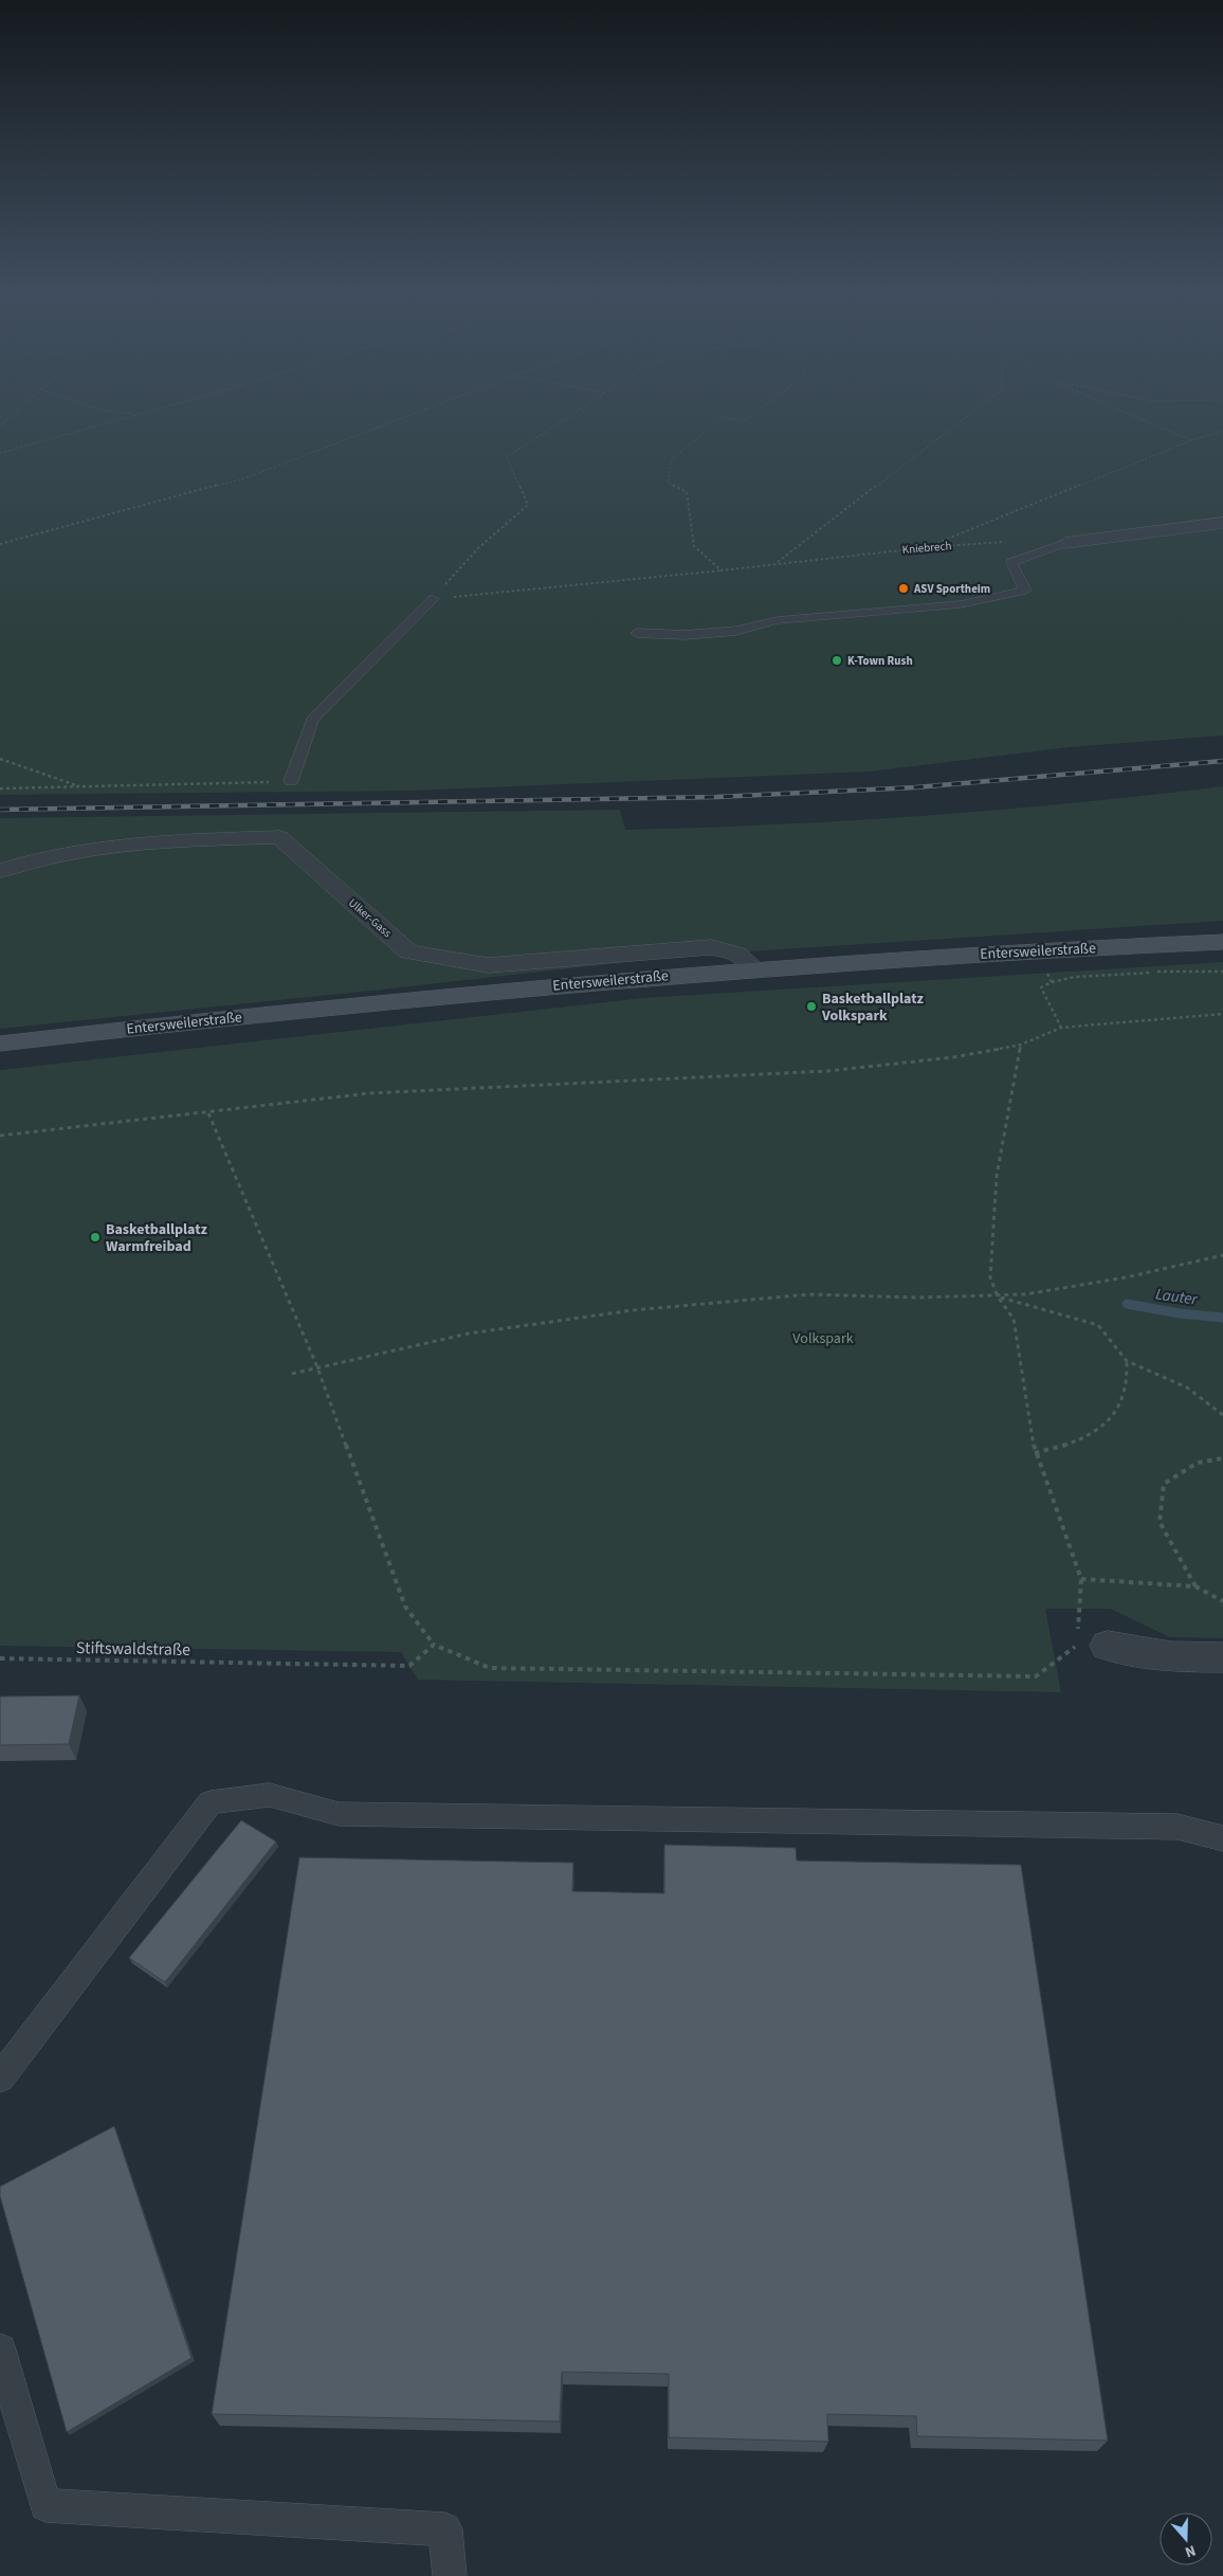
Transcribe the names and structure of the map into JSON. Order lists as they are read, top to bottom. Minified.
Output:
{"streets":{"main road":["Entersweilerstraße"],"street":["Ulker-Gass"],"path":["Kniebrech","Stiftswaldstraße"]},"crossings":[["Ulker-Gass","Entersweilerstraße"]],"water":["Lauter"],"parks":["Volkspark"],"places":["ASV Sportheim","K-Town Rush","Basketballplatz Volkspark","Basketballplatz Warmfreibad"],"north":"bottom"}
